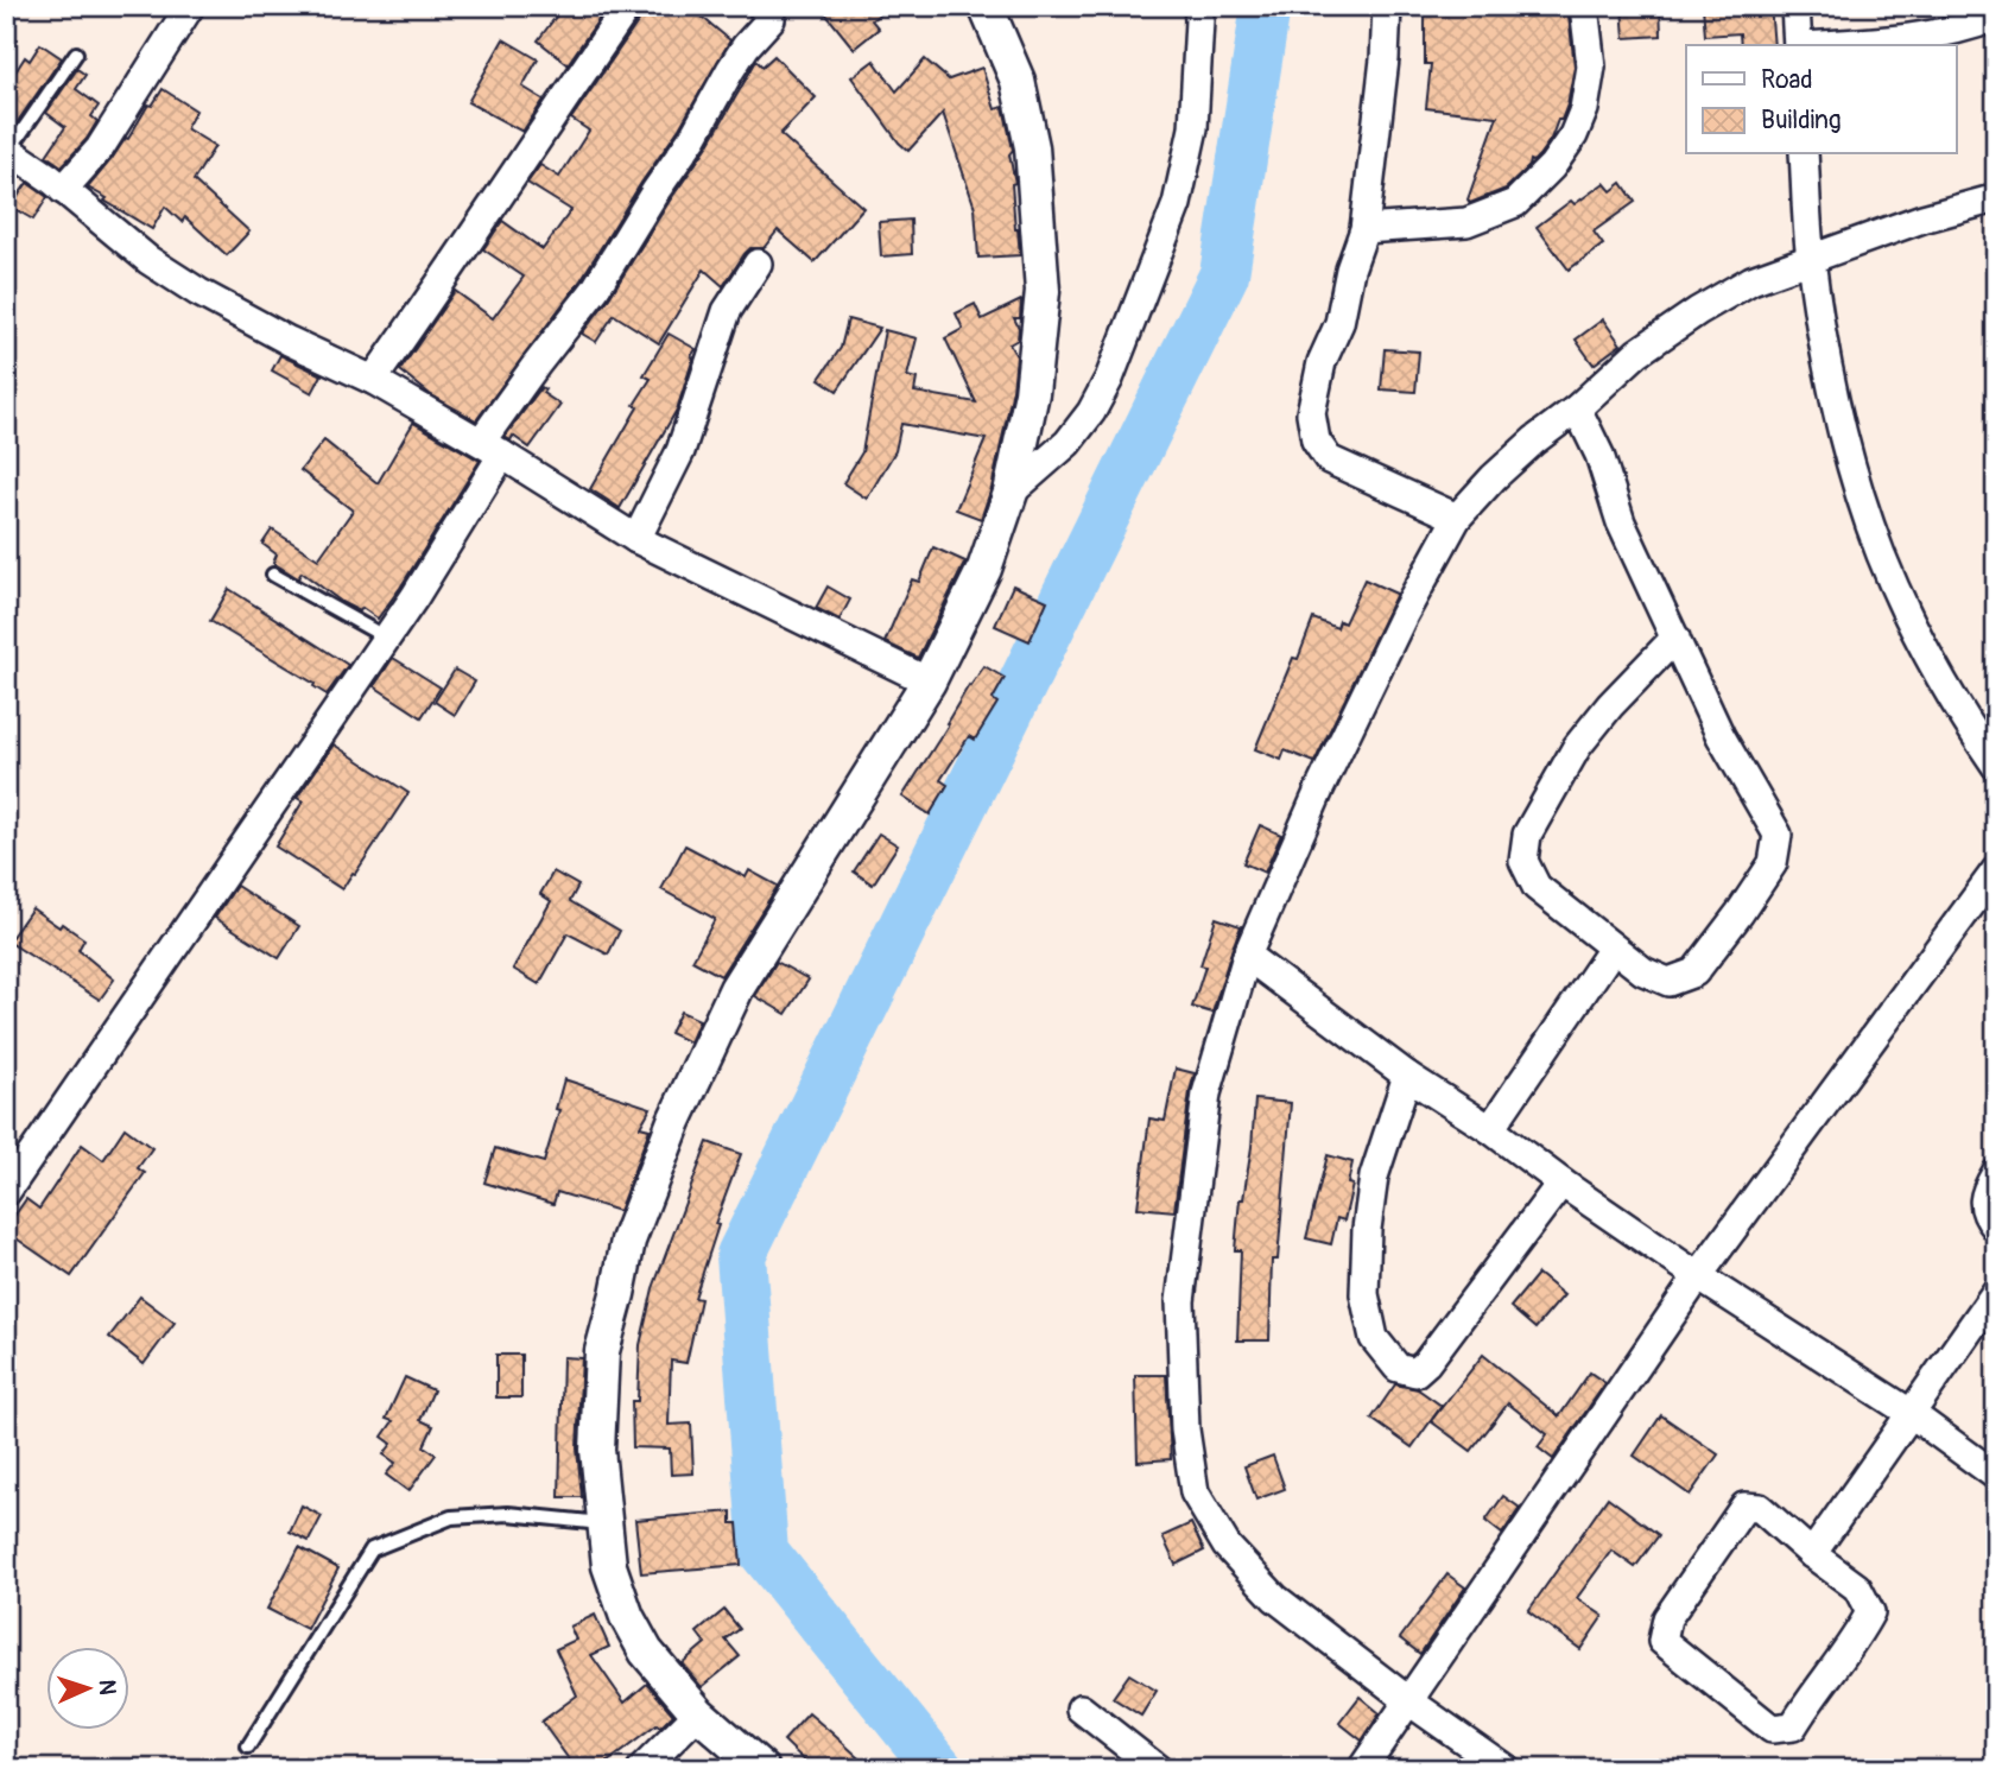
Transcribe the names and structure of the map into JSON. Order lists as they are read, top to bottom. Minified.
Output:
{"legend":["Road","Building"],"north":"right"}
